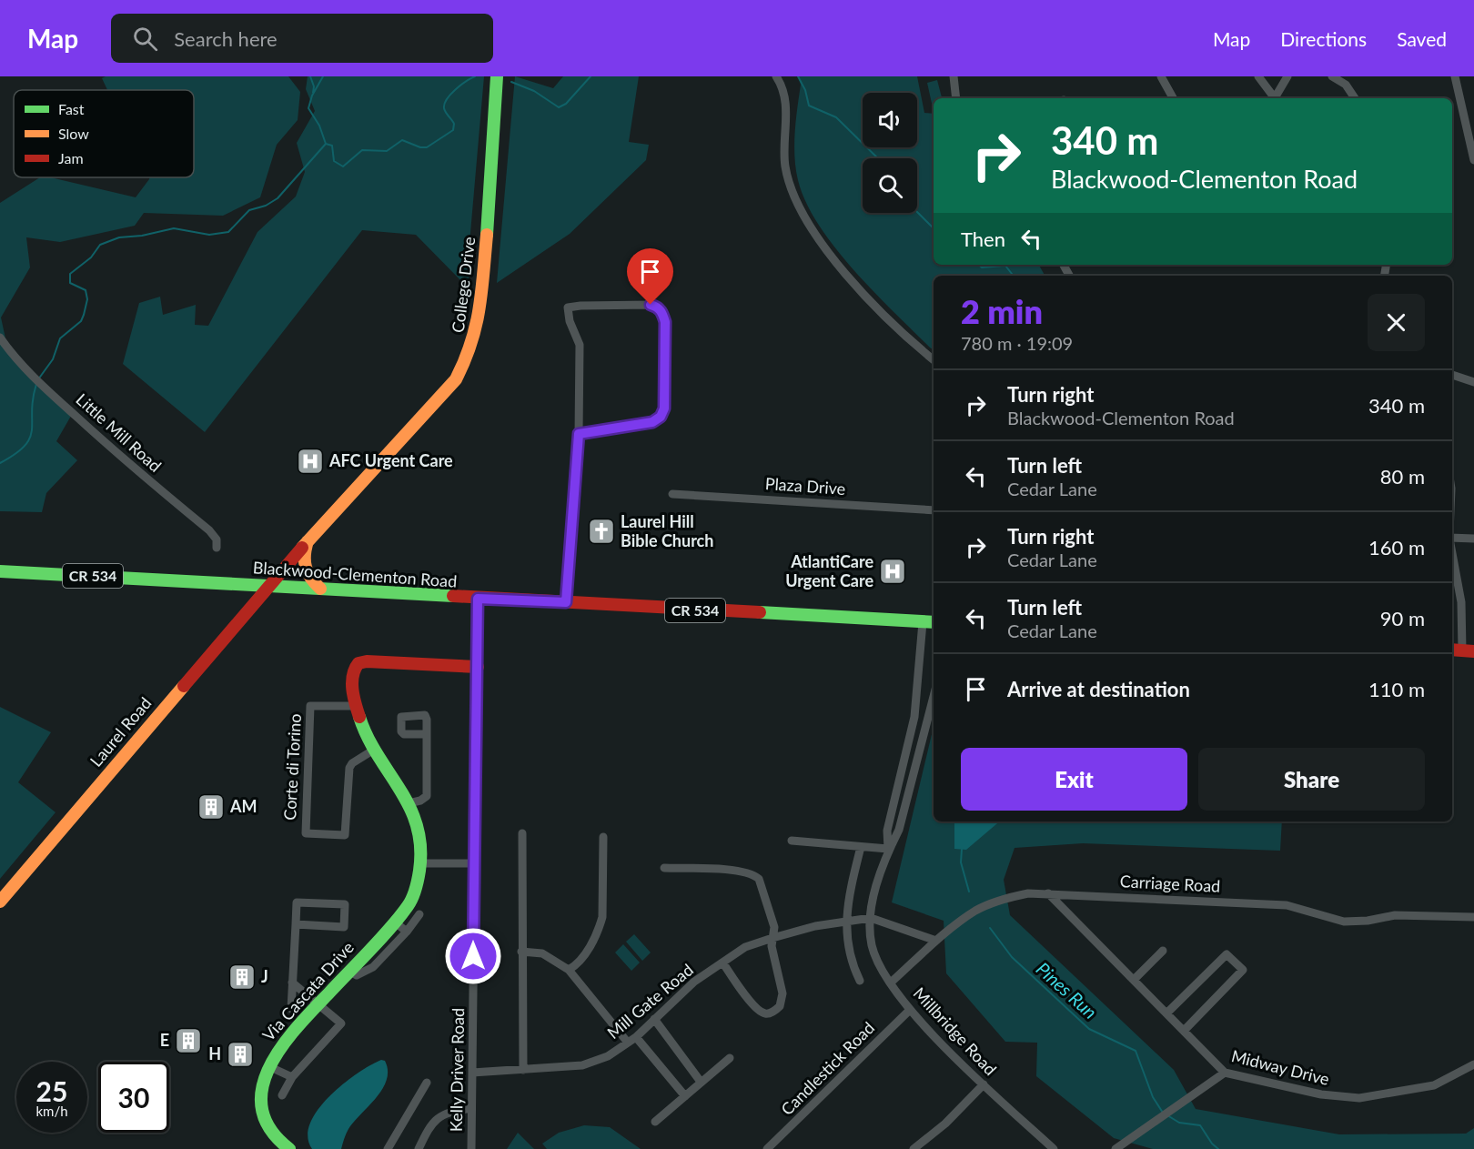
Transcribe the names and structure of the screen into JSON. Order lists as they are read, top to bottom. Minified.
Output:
{"streets":{"main road":["College Drive","Blackwood-Clementon Road","CR 534","Laurel Road","Via Cascata Drive"],"street":["Little Mill Road","Plaza Drive","Corte di Torino","Carriage Road","Mill Gate Road","Millbridge Road","Midway Drive","Candlestick Road","Kelly Driver Road"]},"crossings":[["College Drive","Blackwood-Clementon Road"],["College Drive","Laurel Road"],["Blackwood-Clementon Road","Laurel Road"],["Blackwood-Clementon Road","Millbridge Road"],["Blackwood-Clementon Road","Kelly Driver Road"],["Corte di Torino","Via Cascata Drive"],["Carriage Road","Millbridge Road"],["Carriage Road","Midway Drive"],["Via Cascata Drive","Kelly Driver Road"],["Mill Gate Road","Millbridge Road"],["Mill Gate Road","Kelly Driver Road"],["Millbridge Road","Candlestick Road"]],"water":["Pines Run"],"places":{"hospital":["AFC Urgent Care","AtlantiCare Urgent Care"],"church":["Laurel Hill Bible Church"],"building":["AM","J","E","H"]},"legend":["Fast","Slow","Jam"],"page":{"header":"Map","search":"Search here","nav":["Map","Directions","Saved"],"turn":["340 m","Blackwood-Clementon Road"],"then":"Then","heading":["2 min","780 m · 19:09"],"list":[{"name":"Turn right","note":"Blackwood-Clementon Road","value":"340 m"},{"name":"Turn left","note":"Cedar Lane","value":"80 m"},{"name":"Turn right","note":"Cedar Lane","value":"160 m"},{"name":"Turn left","note":"Cedar Lane","value":"90 m"},{"name":"Arrive at destination","value":"110 m"}],"buttons":["Exit","Share"],"speed":"25 km/h","limit":"30"}}
